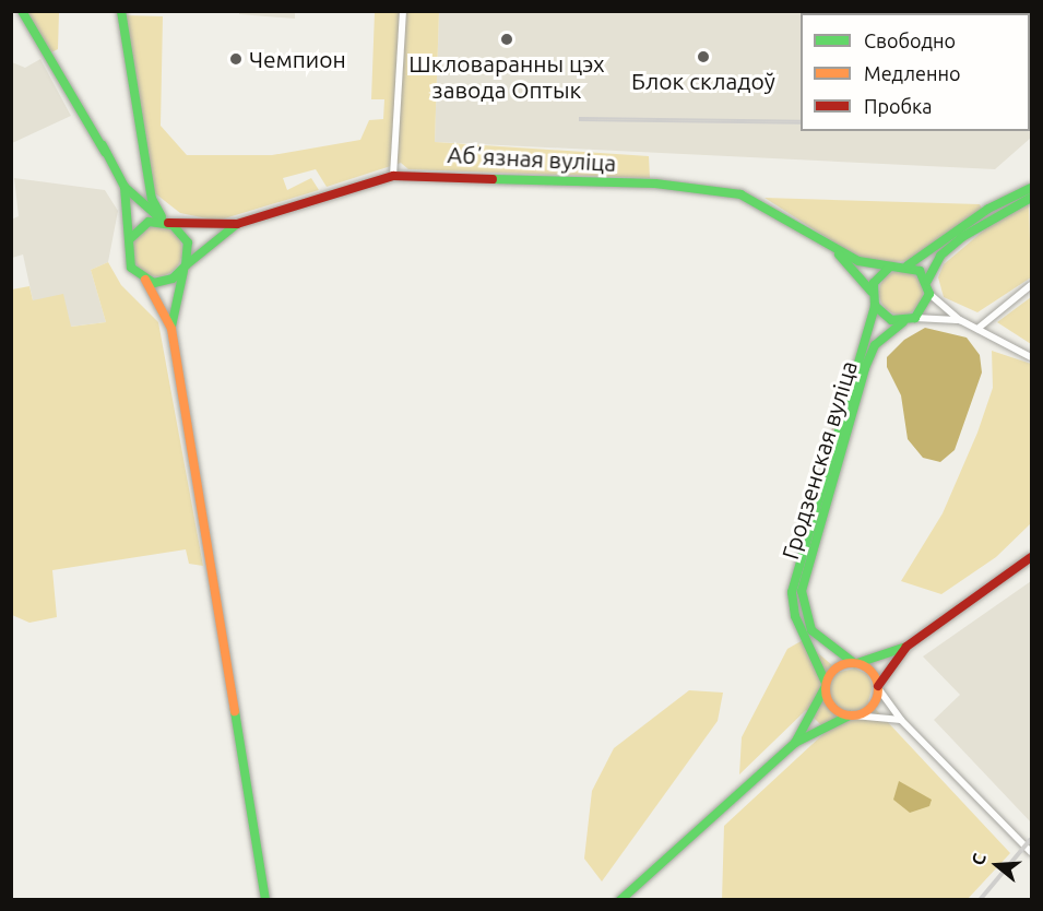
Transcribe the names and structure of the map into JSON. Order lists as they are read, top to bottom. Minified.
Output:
{"streets":{"main road":["Абʼязная вуліца","Гродзенская вуліца"]},"crossings":[["Абʼязная вуліца","Гродзенская вуліца"]],"places":["Шкловаранны цэх завода Оптык","Блок складоў","Чемпион"],"legend":["Свободно","Медленно","Пробка"],"north":"left"}
